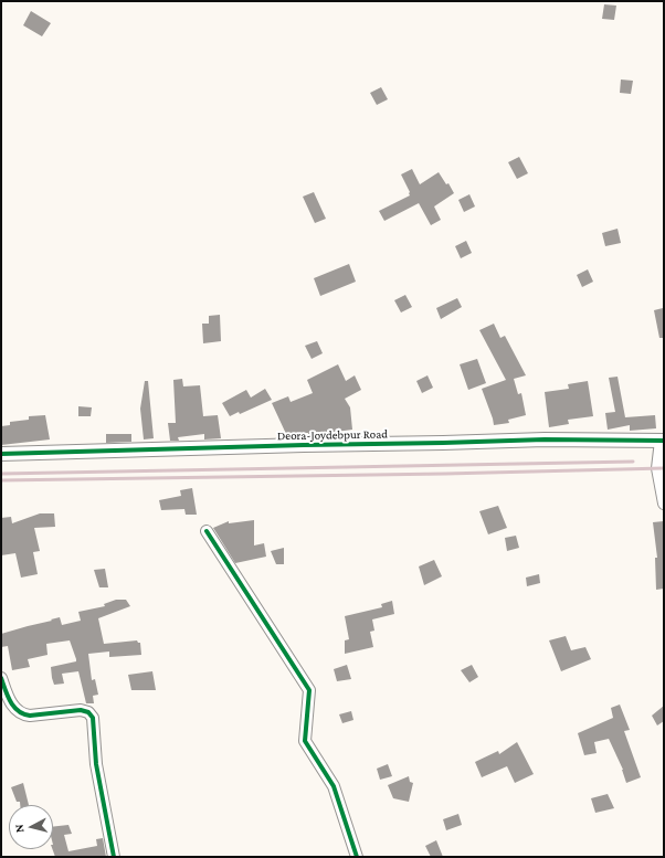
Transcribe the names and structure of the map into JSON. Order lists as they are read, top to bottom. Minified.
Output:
{"streets":{"street":["Deora-Joydebpur Road"]},"north":"left"}
